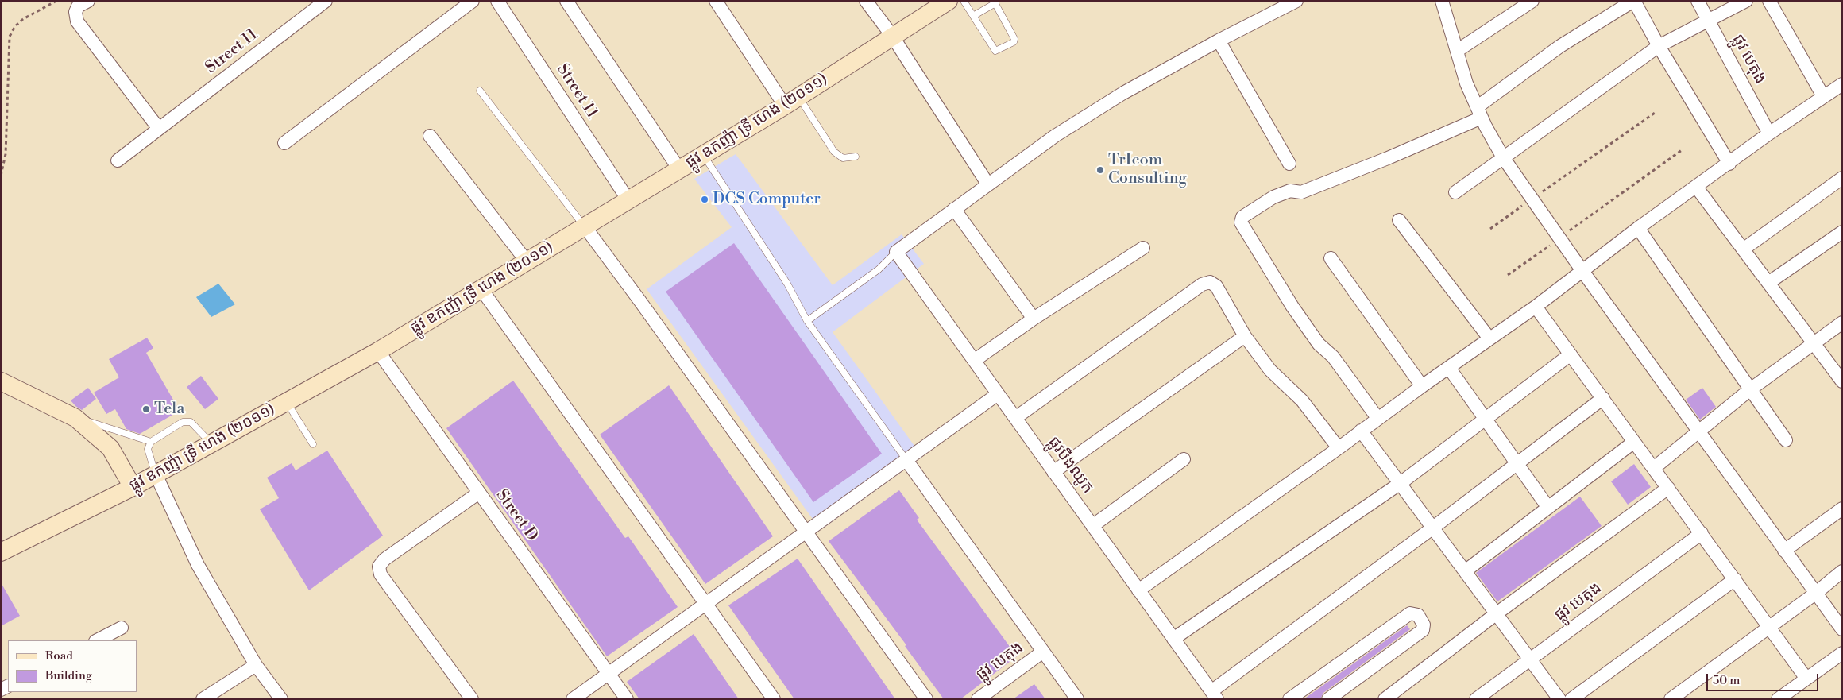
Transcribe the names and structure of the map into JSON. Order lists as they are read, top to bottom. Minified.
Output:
{"streets":{"main road":["ផ្លូវ ឧកញ៉ា ទ្រី ហេង (២០១១)"],"street":["Street 11","ផ្លូវ បេតុង","ផ្លូវបឹងឈូក","Street D"]},"crossings":[["Street 11","ផ្លូវ ឧកញ៉ា ទ្រី ហេង (២០១១)"],["ផ្លូវ ឧកញ៉ា ទ្រី ហេង (២០១១)","Street D"]],"places":["TrIcom Consulting","DCS Computer","Tela"],"legend":["Road","Building"],"scale_bar":"50 m"}
